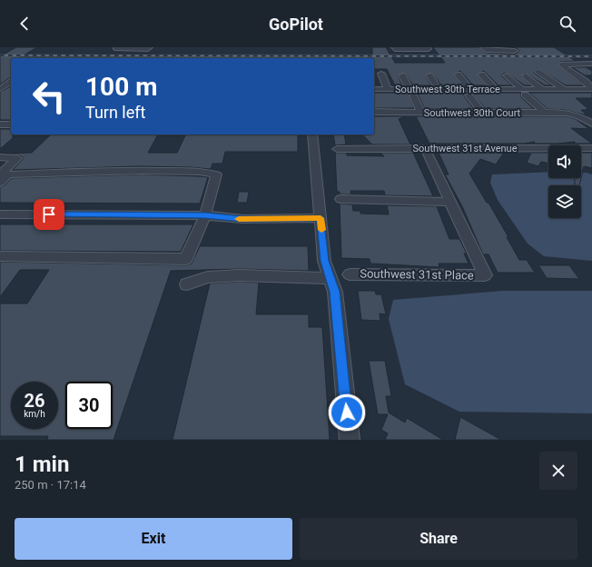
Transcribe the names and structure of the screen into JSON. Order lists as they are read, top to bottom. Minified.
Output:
{"streets":{"street":["Southwest 30th Terrace","Southwest 30th Court","Southwest 31st Avenue","Southwest 31st Place"]},"page":{"header":"GoPilot","turn":["100 m","Turn left"],"speed":"26 km/h","limit":"30","heading":["1 min","250 m · 17:14"],"buttons":["Exit","Share"]}}
